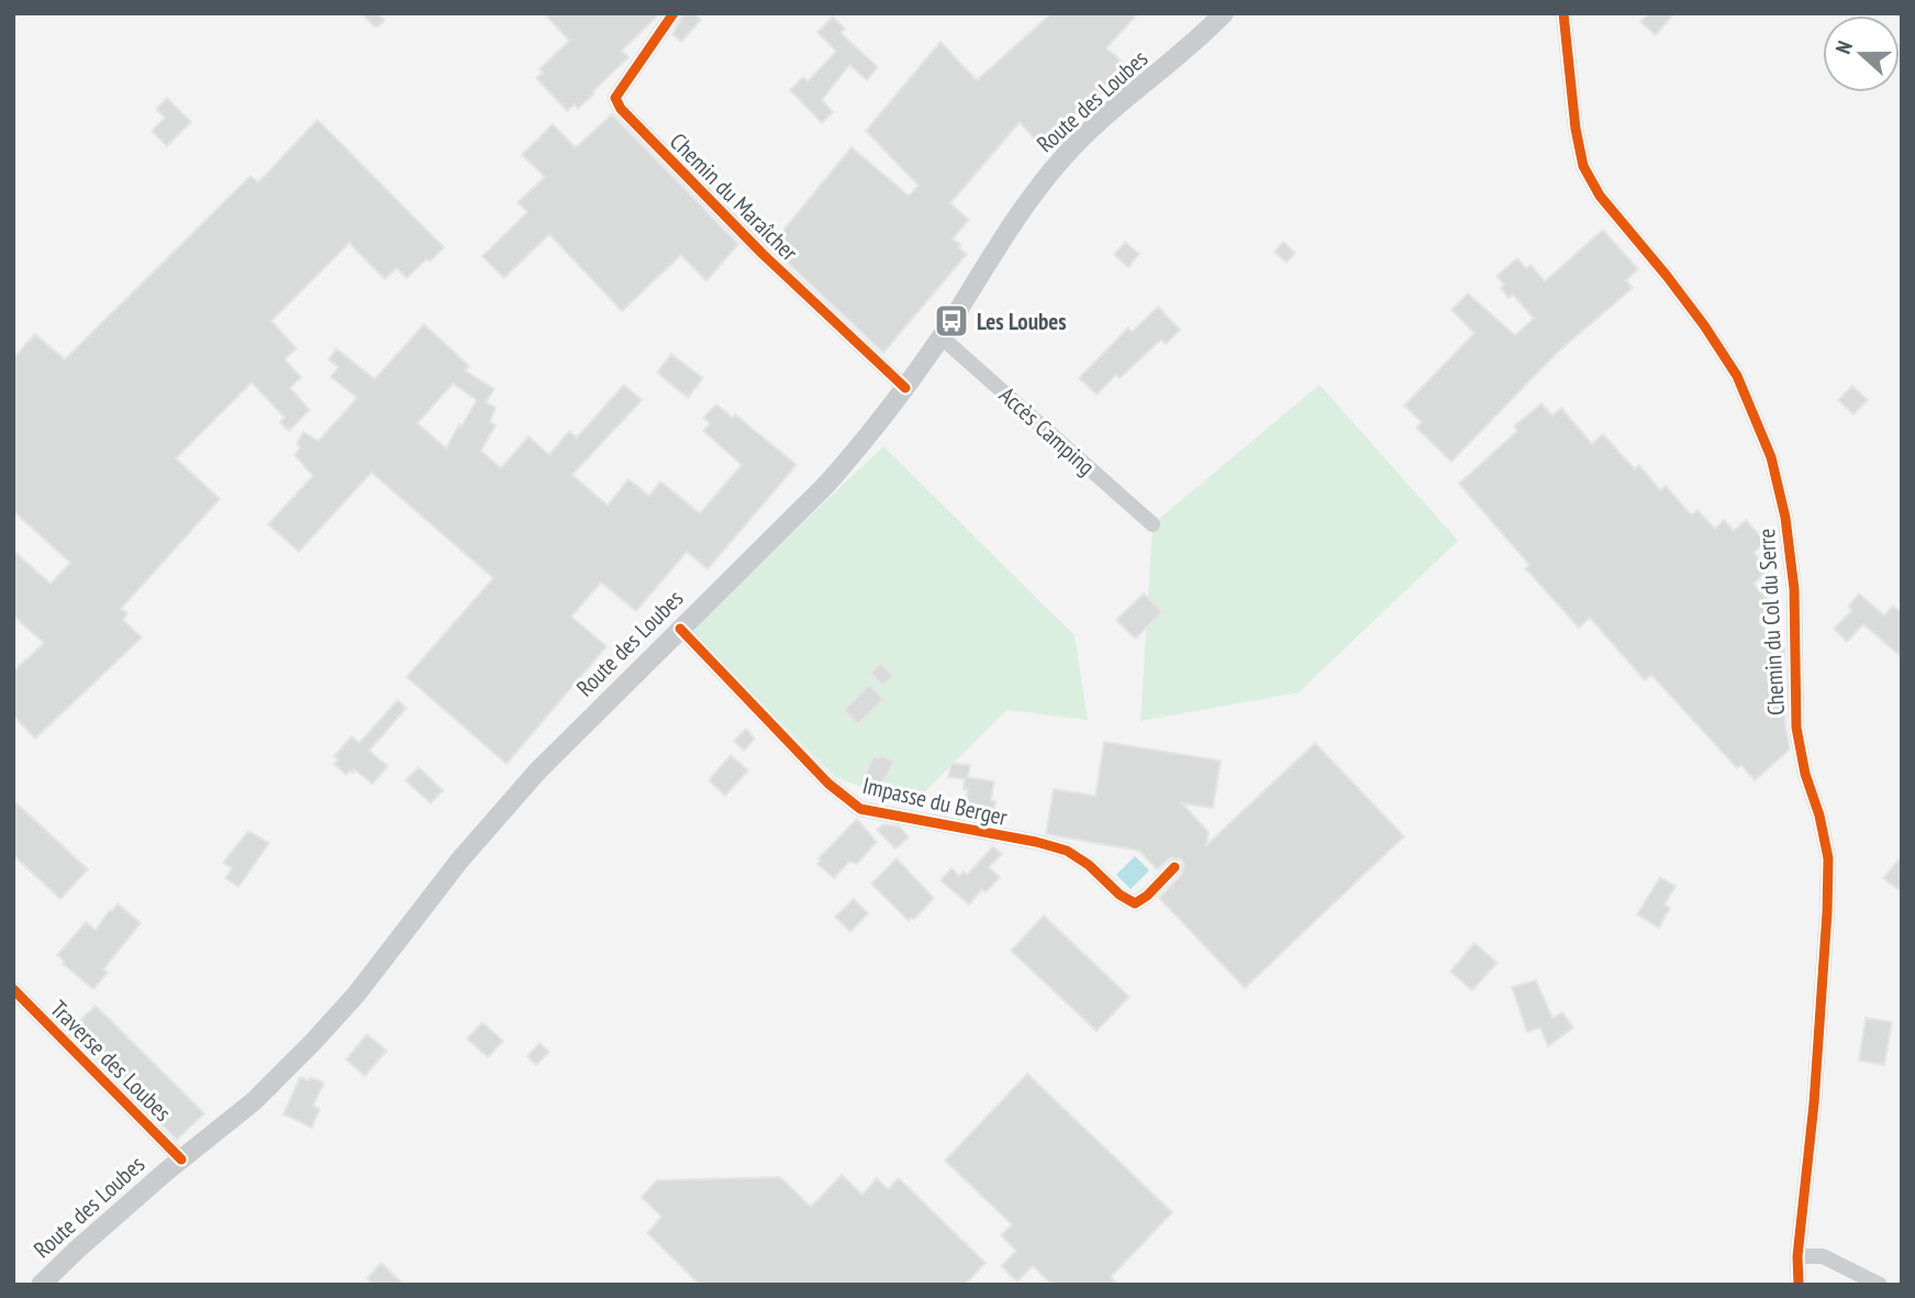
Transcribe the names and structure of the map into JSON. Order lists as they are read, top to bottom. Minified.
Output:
{"streets":{"main road":["Route des Loubes"],"street":["Chemin du Maraîcher","Accès Camping","Chemin du Col du Serre","Impasse du Berger","Traverse des Loubes"]},"crossings":[["Route des Loubes","Chemin du Maraîcher"],["Route des Loubes","Accès Camping"],["Route des Loubes","Impasse du Berger"],["Route des Loubes","Traverse des Loubes"]],"places":{"bus stop":["Les Loubes"]},"north":"left"}
